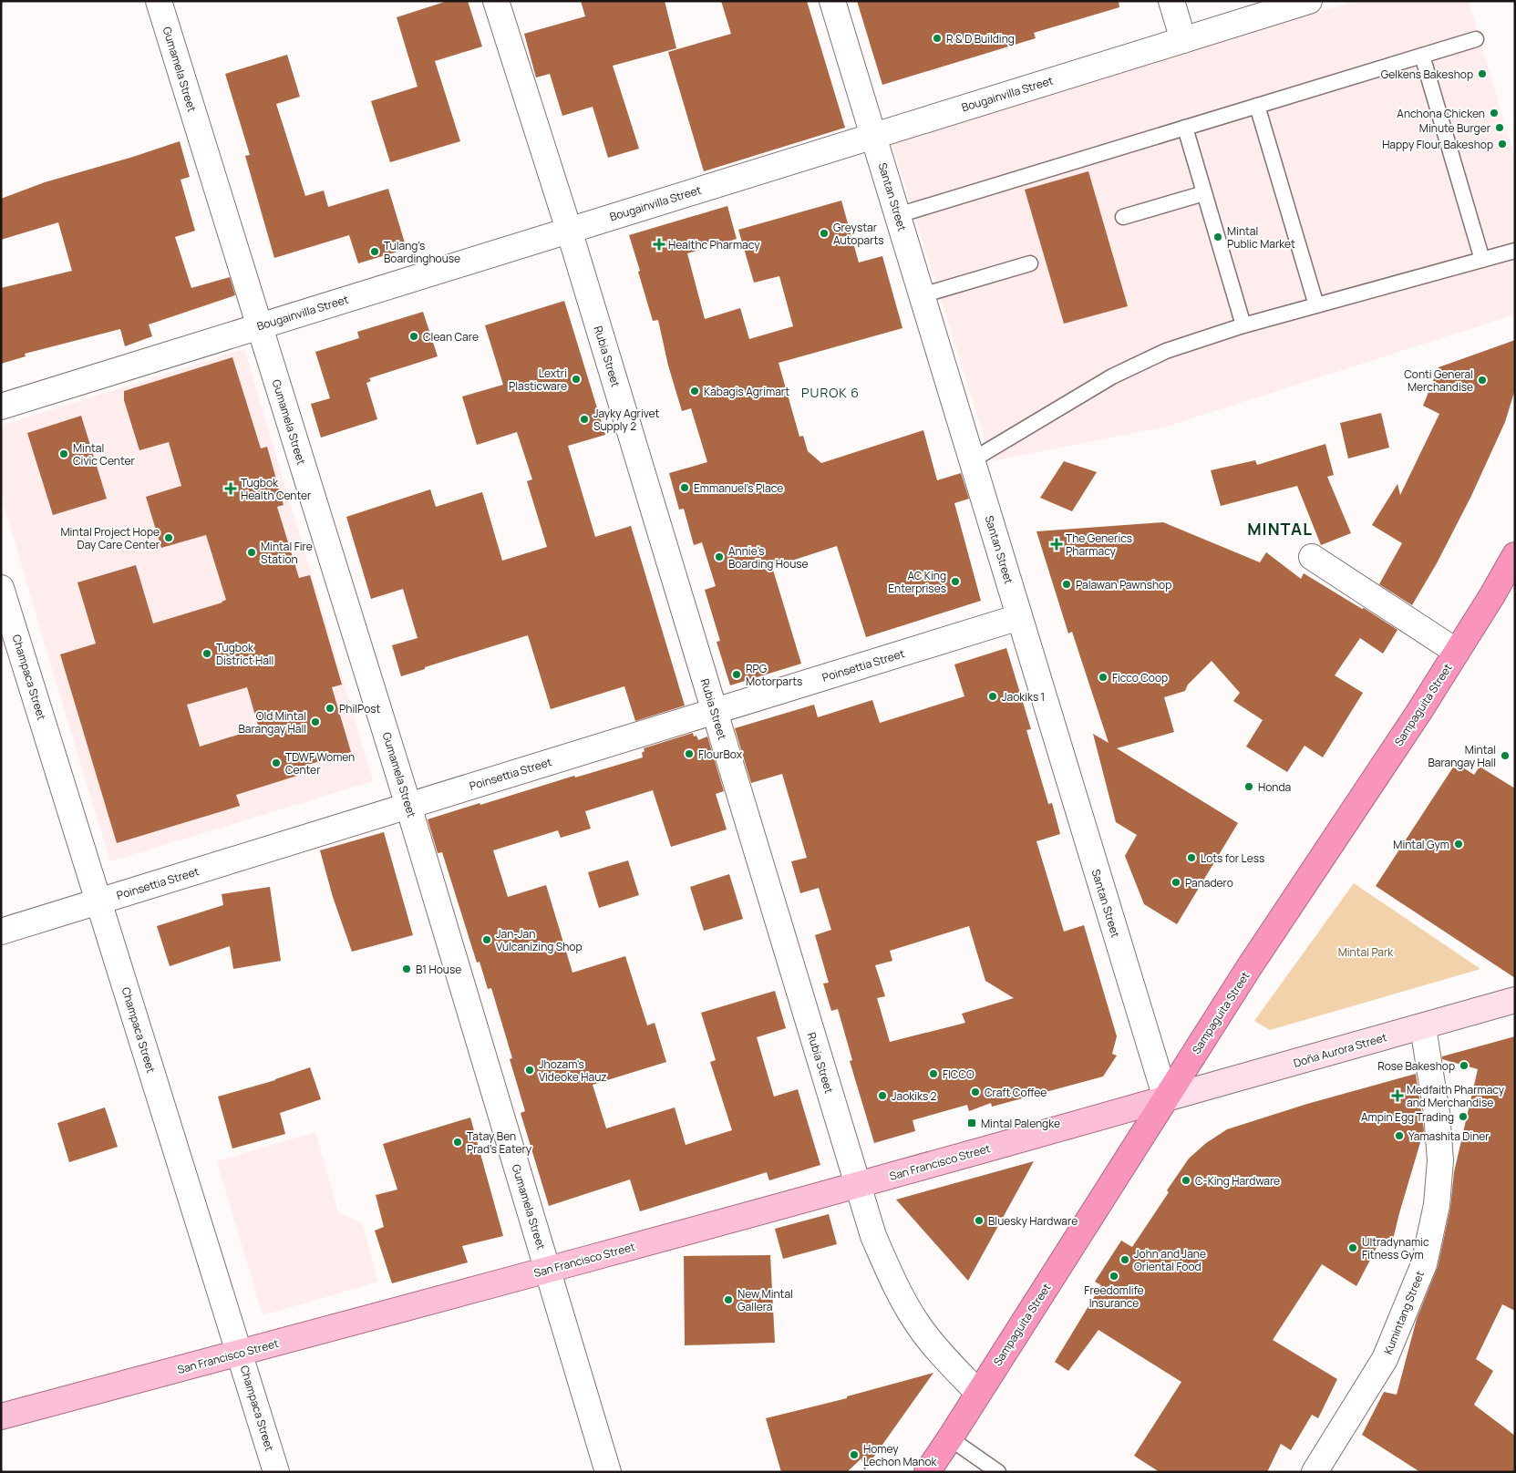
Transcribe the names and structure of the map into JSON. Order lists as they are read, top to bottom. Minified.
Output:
{"streets":{"highway":["Sampaguita Street"],"main road":["Doña Aurora Street","San Francisco Street"],"street":["Gumamela Street","Bougainvilla Street","Santan Street","Rubia Street","Poinsettia Street","Champaca Street","Kumintang Street"]},"crossings":[["Gumamela Street","Bougainvilla Street"],["Gumamela Street","Poinsettia Street"],["Gumamela Street","San Francisco Street"],["Bougainvilla Street","Santan Street"],["Bougainvilla Street","Rubia Street"],["Santan Street","Poinsettia Street"],["Santan Street","Sampaguita Street"],["Santan Street","Doña Aurora Street"],["Santan Street","San Francisco Street"],["Rubia Street","Poinsettia Street"],["Rubia Street","Sampaguita Street"],["Rubia Street","San Francisco Street"],["Poinsettia Street","Champaca Street"],["Champaca Street","San Francisco Street"],["Sampaguita Street","Doña Aurora Street"],["Sampaguita Street","San Francisco Street"],["Doña Aurora Street","San Francisco Street"],["Doña Aurora Street","Kumintang Street"]],"districts":["PUROK 6","MINTAL"],"parks":["Mintal Park"],"places":{"other":["R & D Building","Gelkens Bakeshop","Anchona Chicken","Minute Burger","Happy Flour Bakeshop","Greystar Autoparts","Mintal Public Market","Tulang's Boardinghouse","Clean Care","Lextri Plasticware","Conti General Merchandise","Kabagis Agrimart","Jayky Agrivet Supply 2","Mintal Civic Center","Emmanuel's Place","Mintal Project Hope Day Care Center","Mintal Fire Station","Annie's Boarding House","AC King Enterprises","Palawan Pawnshop","Tugbok District Hall","RPG Motorparts","Ficco Coop","Jaokiks 1","PhilPost","Old Mintal Barangay Hall","FlourBox","Mintal Barangay Hall","TDWF Women Center","Honda","Mintal Gym","Lots for Less","Panadero","Jan-Jan Vulcanizing Shop","B1 House","Rose Bakeshop","Jhozam's Videoke Hauz","FICCO","Craft Coffee","Jaokiks 2","Ampin Egg Trading","Yamashita Diner","Tatay Ben Prad's Eatery","C-King Hardware","Bluesky Hardware","Ultradynamic Fitness Gym","John and Jane Oriental Food","Freedomlife Insurance","New Mintal Gallera","Homey Lechon Manok"],"health":["Healthc Pharmacy","Tugbok Health Center","The Generics Pharmacy","Medfaith Pharmacy and Merchandise"],"transit":["Mintal Palengke"]}}
